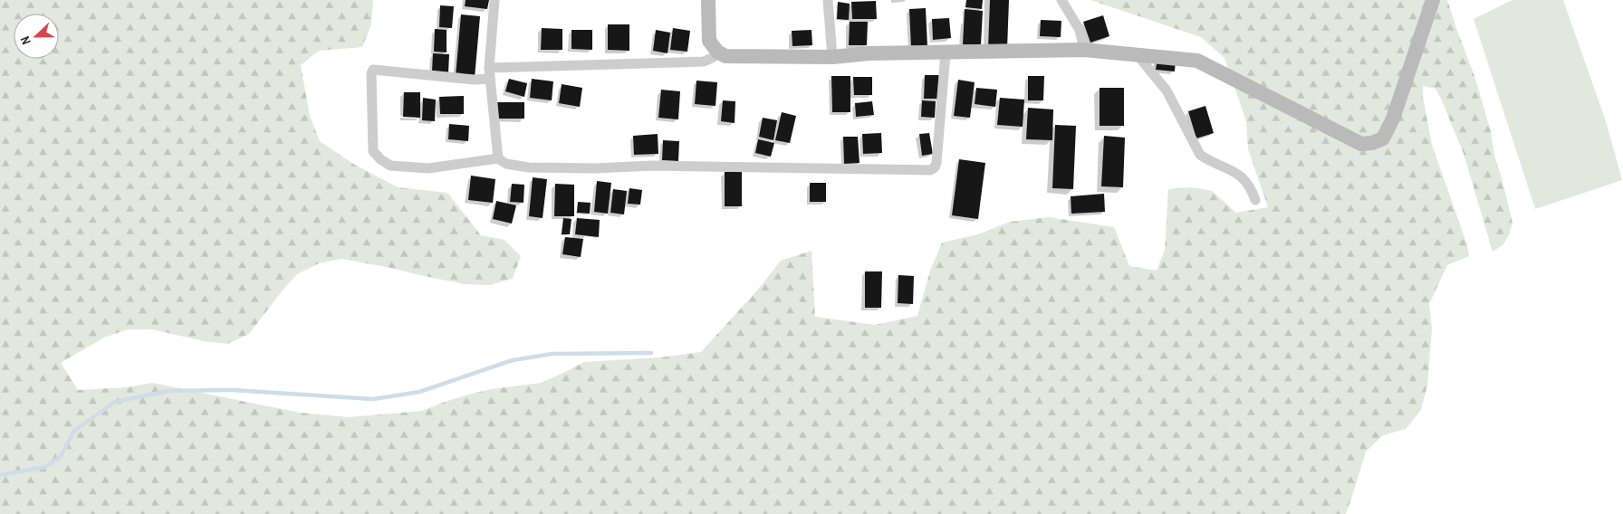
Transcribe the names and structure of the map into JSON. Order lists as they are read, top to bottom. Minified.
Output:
{"north":"left"}
